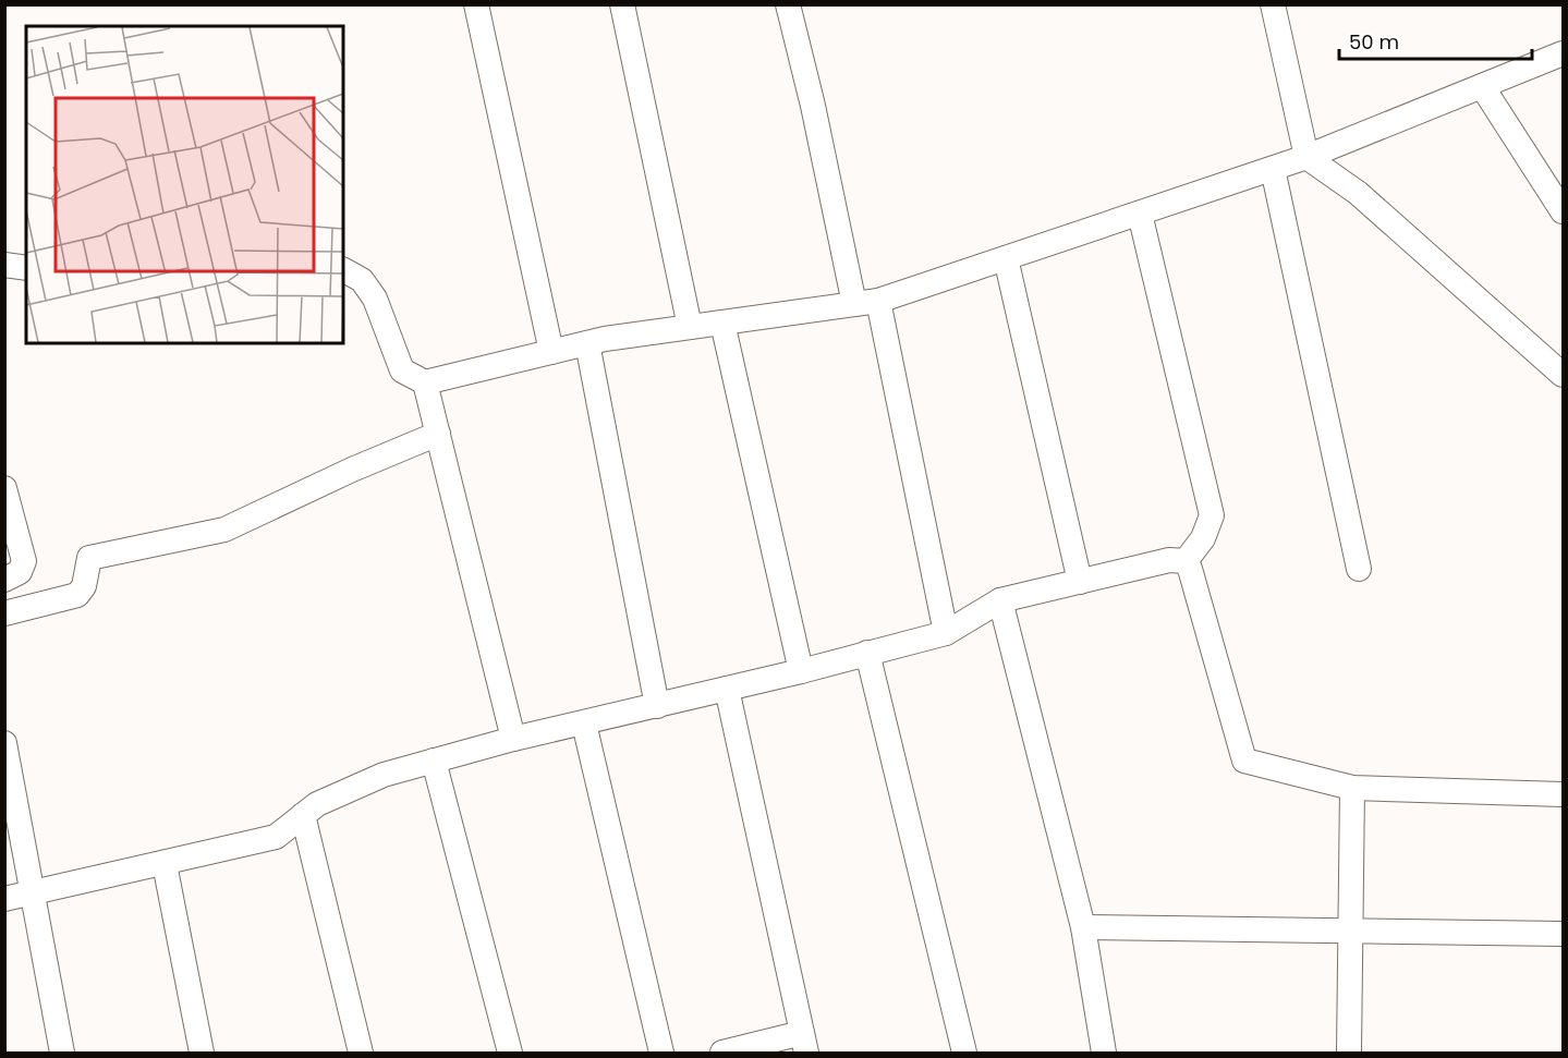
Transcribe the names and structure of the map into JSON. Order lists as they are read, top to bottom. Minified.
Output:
{"scale_bar":"50 m"}
